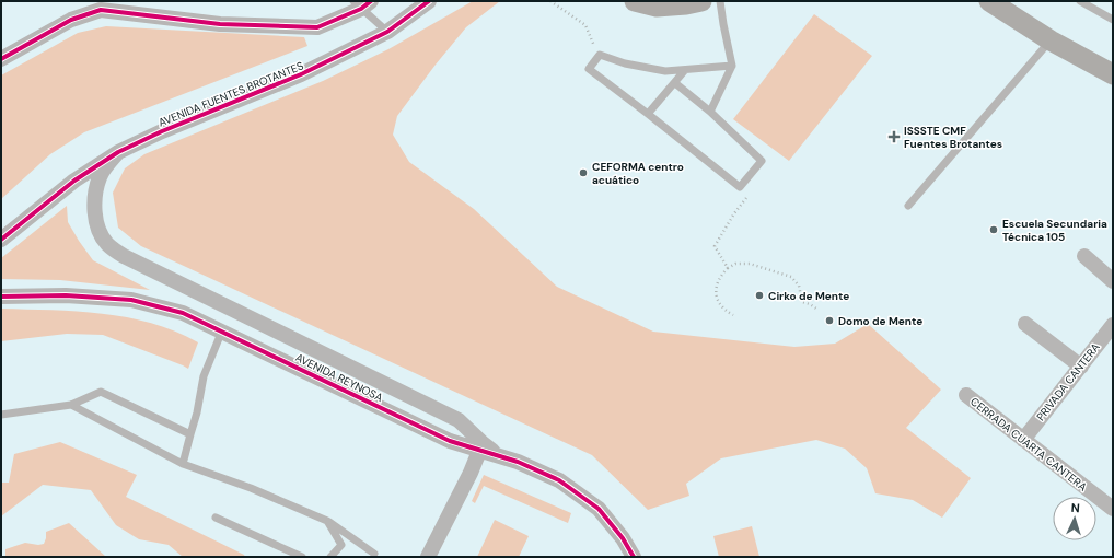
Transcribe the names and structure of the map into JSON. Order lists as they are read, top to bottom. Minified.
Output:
{"streets":{"street":["AVENIDA FUENTES BROTANTES","AVENIDA REYNOSA","PRIVADA CANTERA","CERRADA CUARTA CANTERA"]},"crossings":[["AVENIDA FUENTES BROTANTES","AVENIDA REYNOSA"],["PRIVADA CANTERA","CERRADA CUARTA CANTERA"]],"places":{"health":["ISSSTE CMF Fuentes Brotantes"],"other":["CEFORMA centro acuático","Escuela Secundaria Técnica 105","Cirko de Mente","Domo de Mente"]},"north":"top"}
